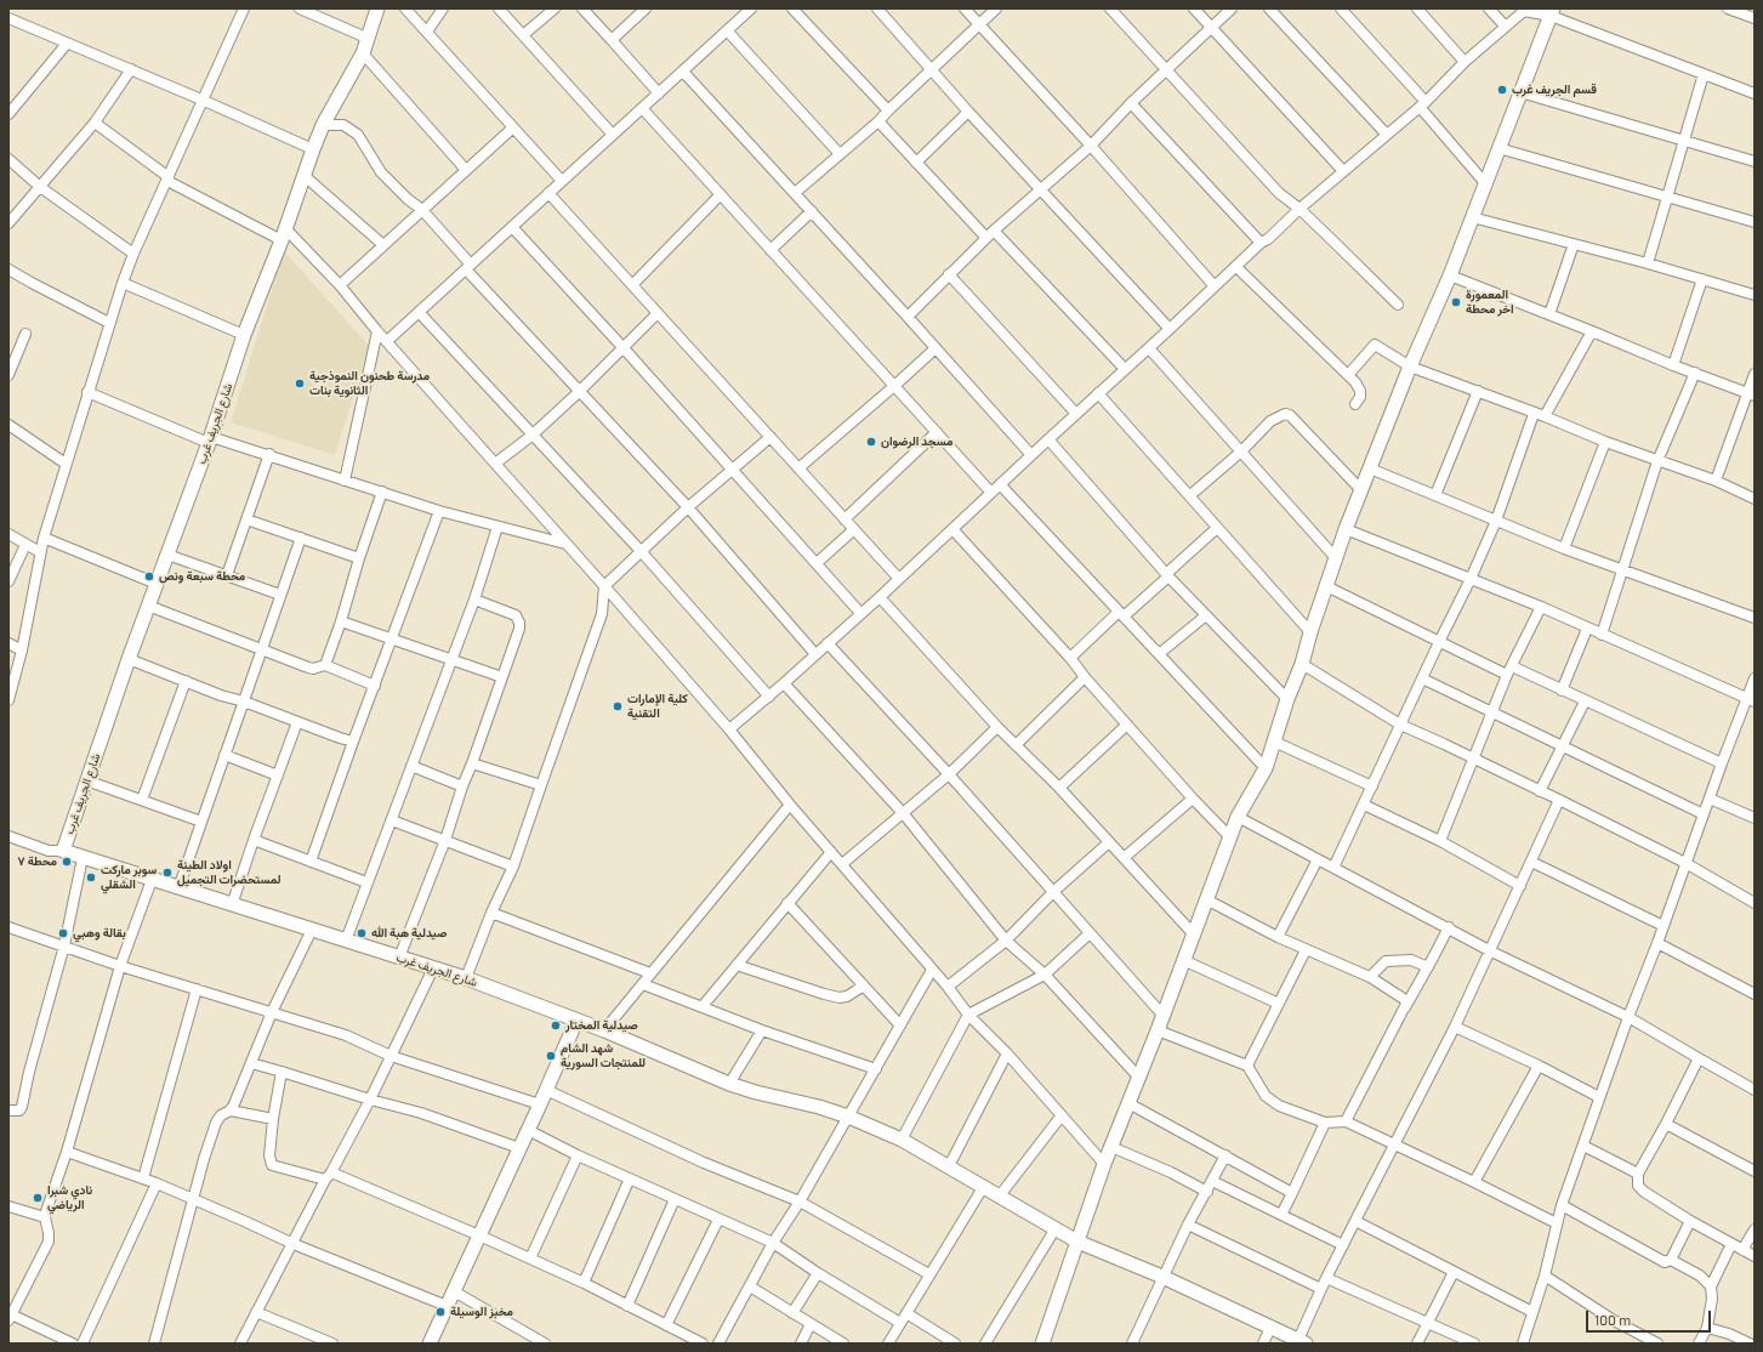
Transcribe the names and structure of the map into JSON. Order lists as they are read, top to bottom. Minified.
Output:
{"streets":{"street":["شارع الجريف غرب"]},"places":["قسم الجريف غرب","المعمورة اخر محطة","مدرسة طحنون النموذجية الثانوية بنات","مسجد الرضوان","محطة سبعة ونص","كلية الإمارات التقنية","محطة ٧","اولاد الطينة لمستحضرات التجميل","سوبر ماركت الشقلي","بقالة وهبي","صيدلية هبة الله","صيدلية المختار","شهد الشام للمنتجات السورية","نادي شبرا الرياضي","مخبز الوسيلة"],"scale_bar":"100 m"}
